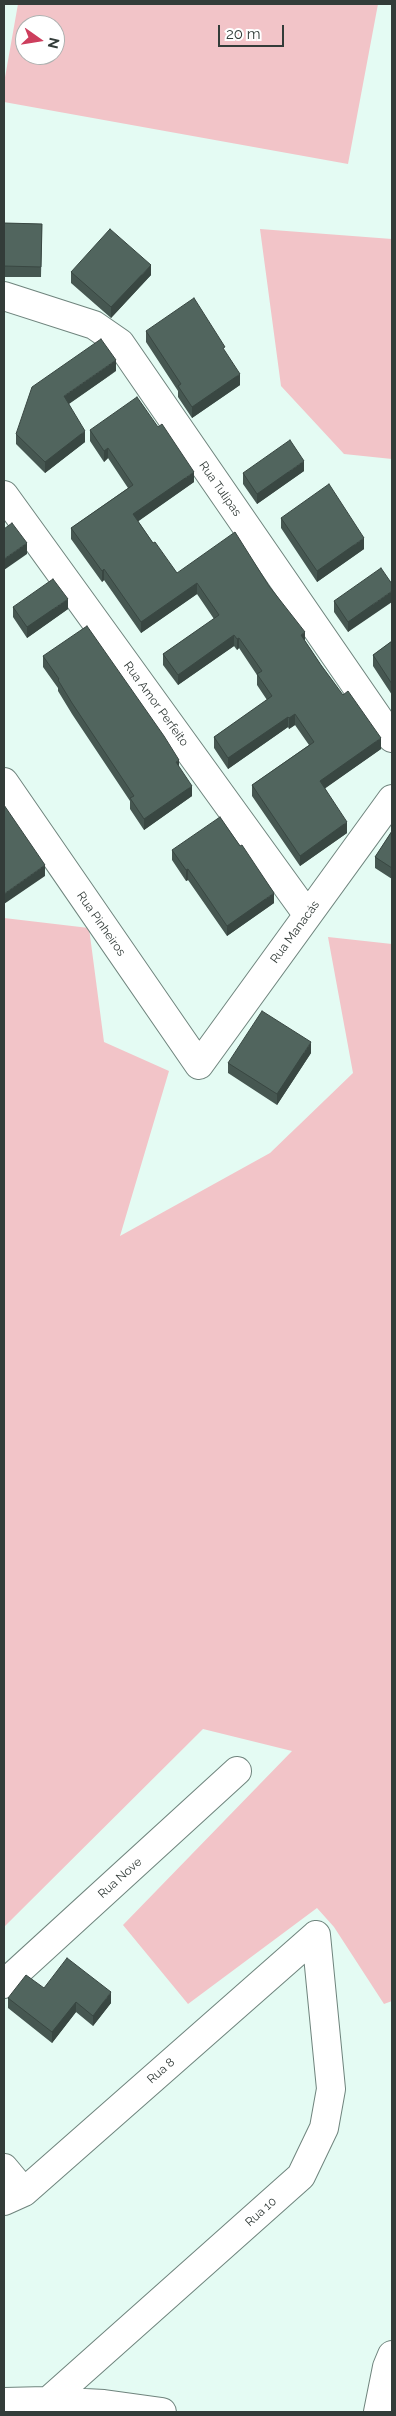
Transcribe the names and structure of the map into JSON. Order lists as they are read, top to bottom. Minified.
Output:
{"streets":{"street":["Rua Tulipas","Rua Amor Perfeito","Rua Pinheiros","Rua Manacás","Rua Nove","Rua 8","Rua 10"]},"crossings":[["Rua Amor Perfeito","Rua Manacás"],["Rua Pinheiros","Rua Manacás"],["Rua 8","Rua 10"]],"scale_bar":"20 m","north":"right"}
